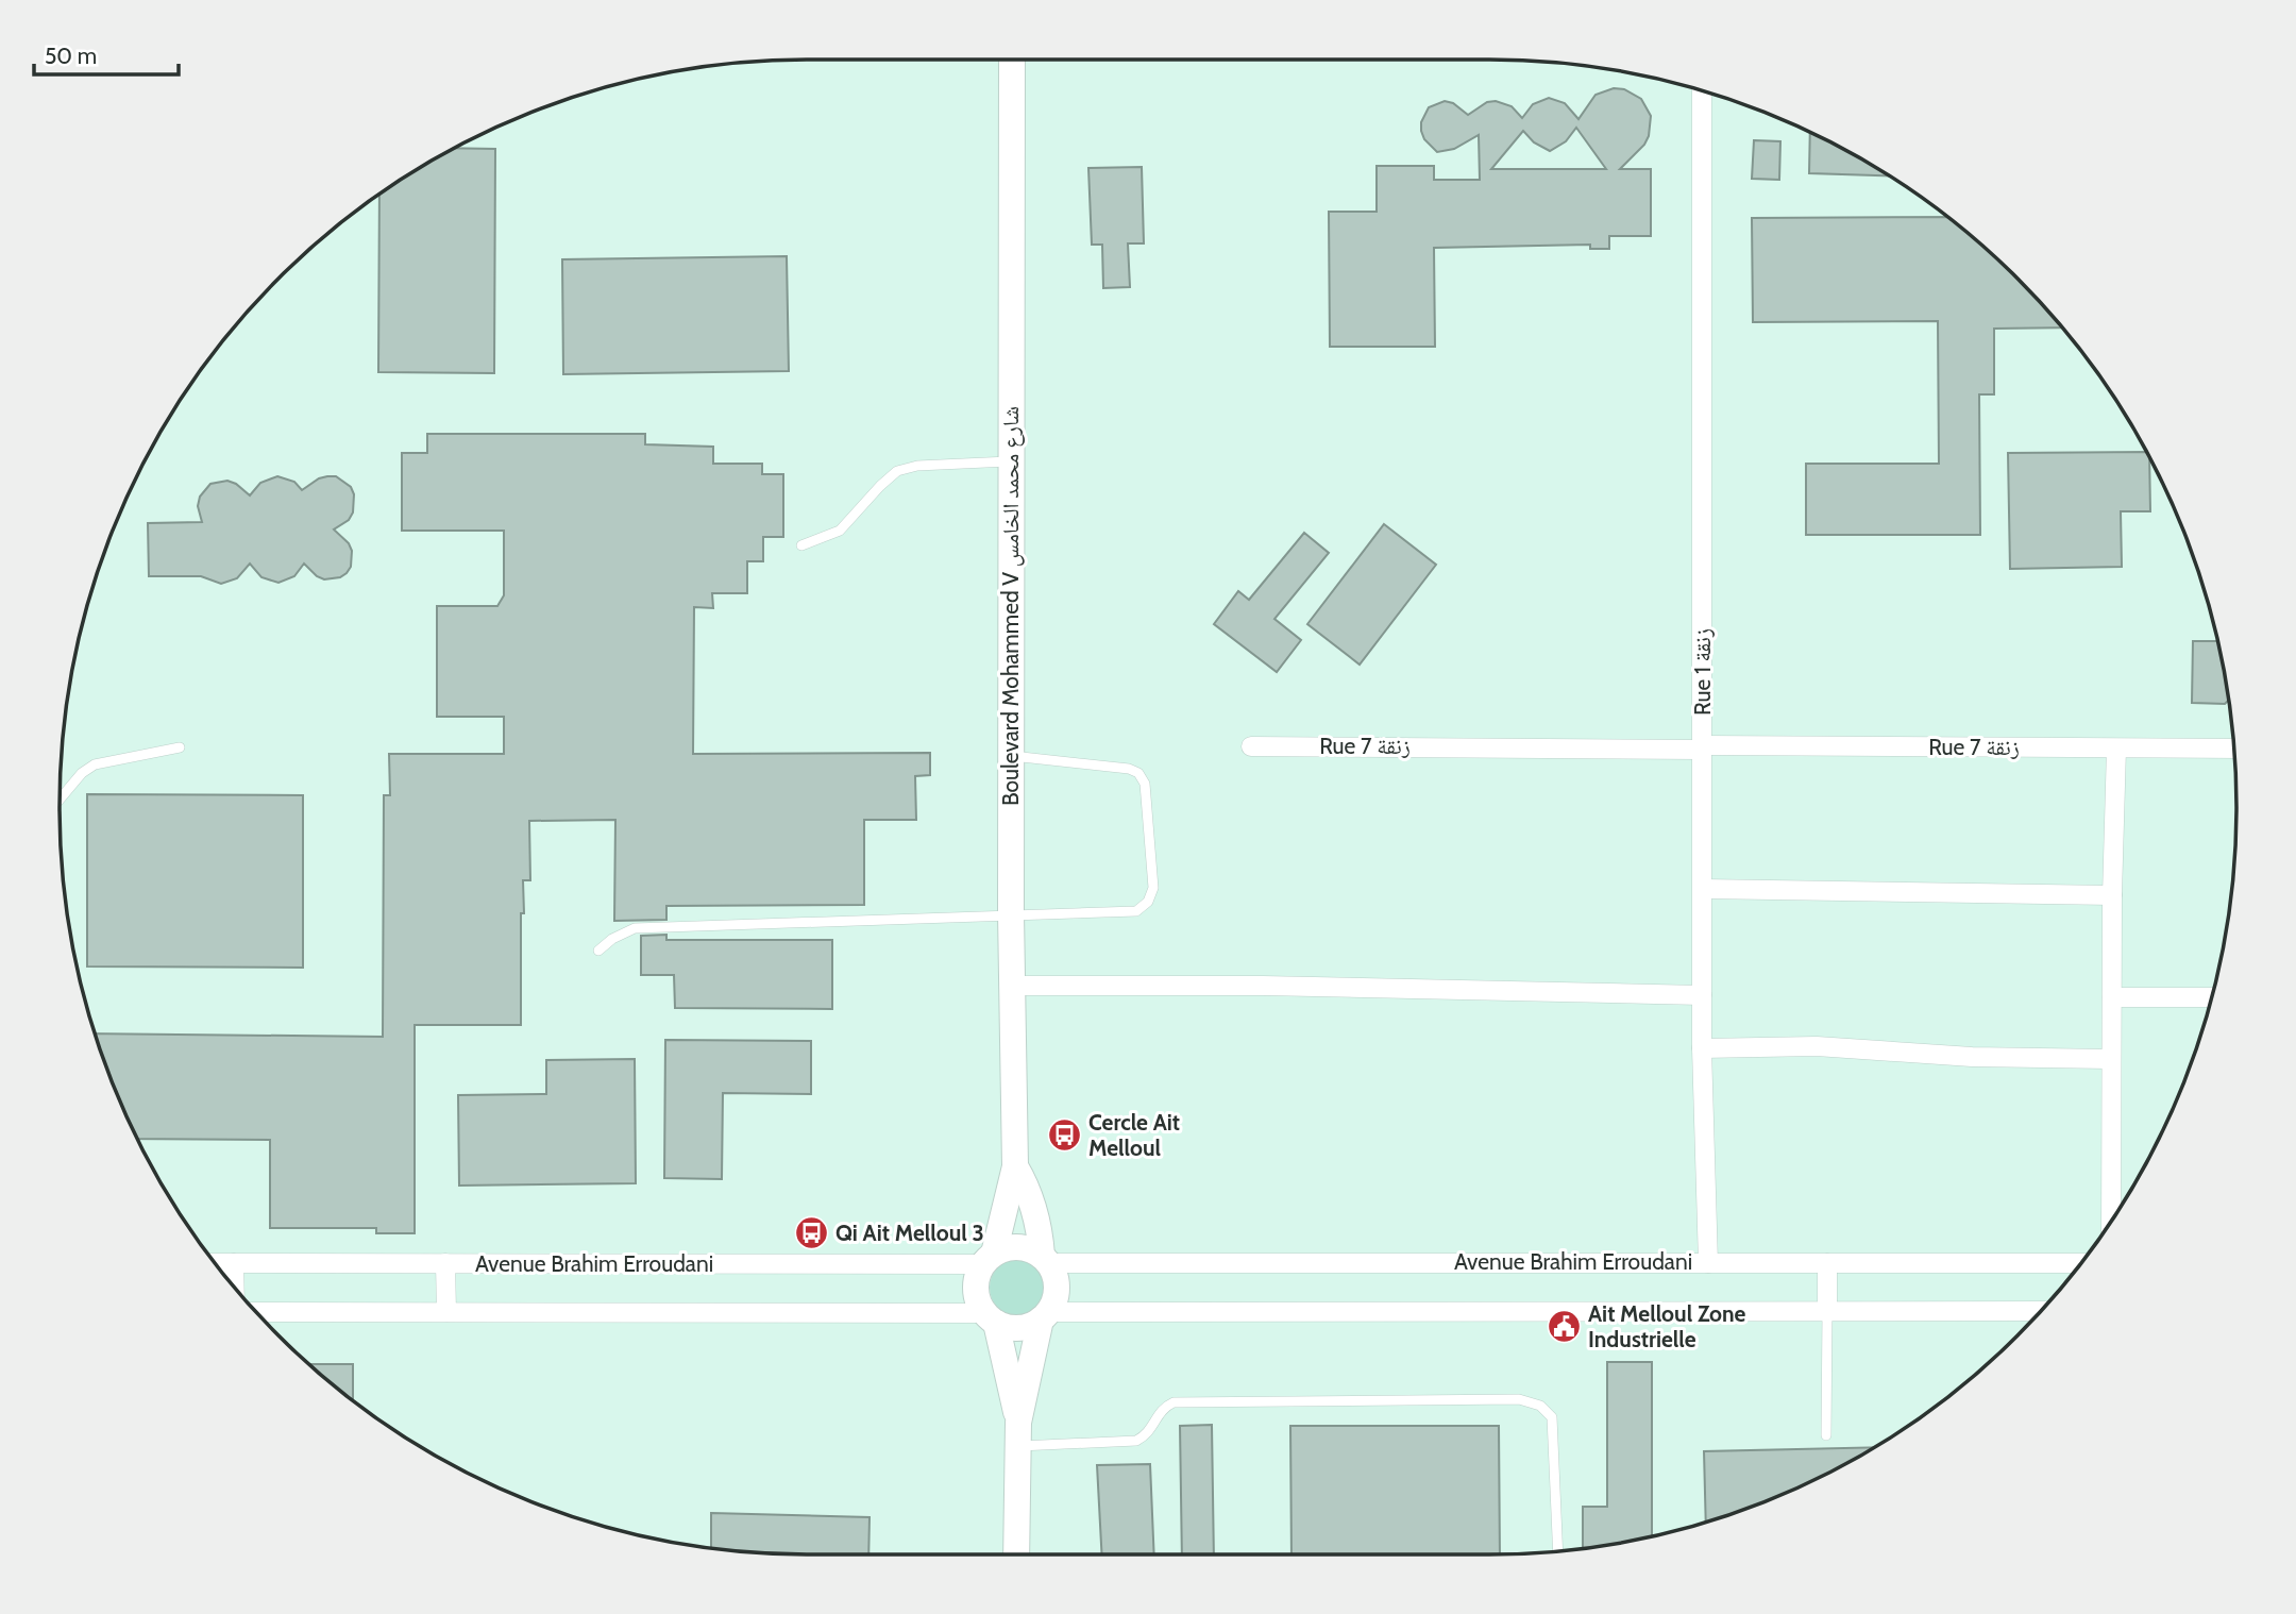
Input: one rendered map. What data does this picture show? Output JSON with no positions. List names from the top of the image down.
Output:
{
  "streets": {
    "main road": ["Boulevard Mohammed V شارع محمد الخامس"],
    "street": ["Rue 1 زنقة", "Rue 7 زنقة", "Avenue Brahim Erroudani"]
  },
  "crossings": [
    ["Boulevard Mohammed V شارع محمد الخامس", "Avenue Brahim Erroudani"],
    ["Rue 1 زنقة", "Rue 7 زنقة"],
    ["Rue 1 زنقة", "Avenue Brahim Erroudani"]
  ],
  "places": {
    "bus stop": ["Cercle Ait Melloul", "Qi Ait Melloul 3"],
    "public building": ["Ait Melloul Zone Industrielle"]
  },
  "scale_bar": "50 m"
}
